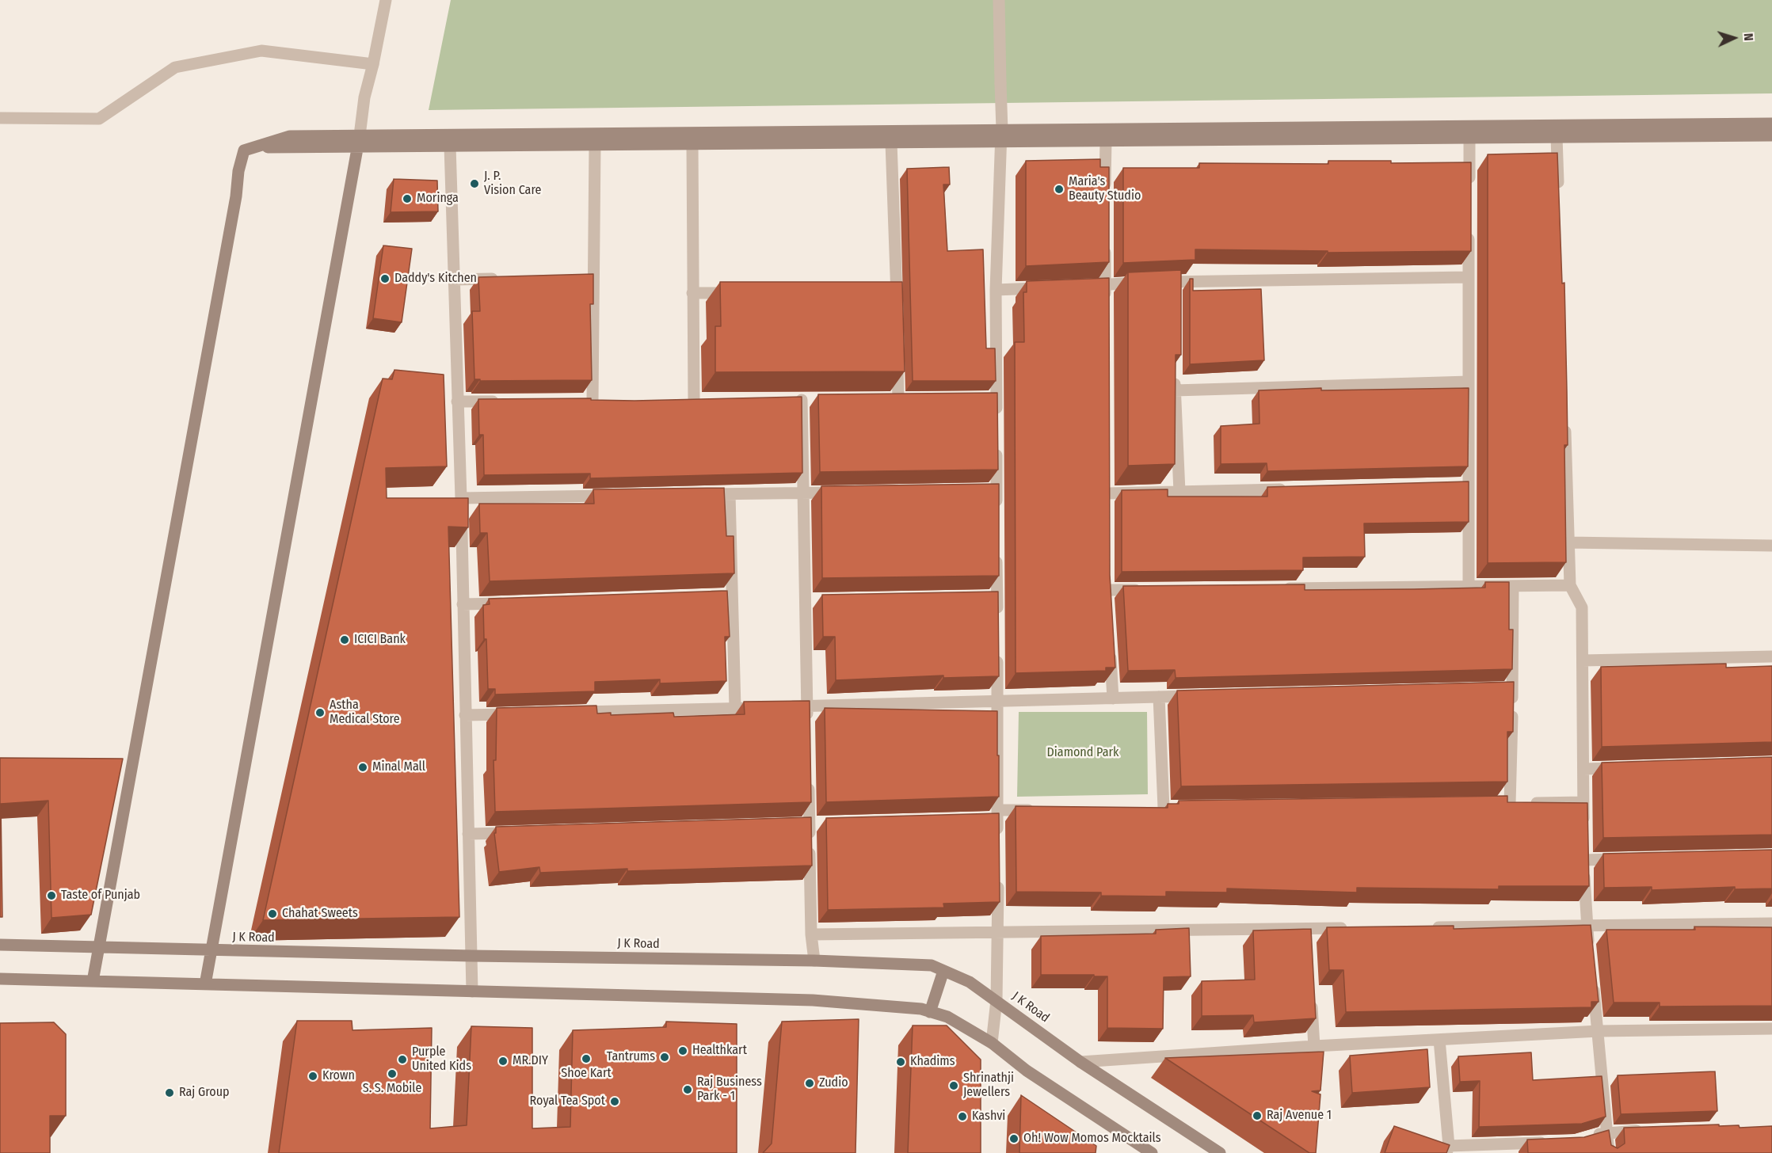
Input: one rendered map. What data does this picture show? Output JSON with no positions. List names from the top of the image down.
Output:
{
  "streets": {
    "street": ["J K Road"]
  },
  "parks": ["Diamond Park"],
  "places": [
    "J. P. Vision Care",
    "Maria's Beauty Studio",
    "Moringa",
    "Daddy's Kitchen",
    "ICICI Bank",
    "Astha Medical Store",
    "Minal Mall",
    "Taste of Punjab",
    "Chahat Sweets",
    "Healthkart",
    "Tantrums",
    "Shoe Kart",
    "Purple United Kids",
    "MR.DIY",
    "Khadims",
    "S. S. Mobile",
    "Krown",
    "Zudio",
    "Shrinathji Jewellers",
    "Raj Business Park - 1",
    "Raj Group",
    "Royal Tea Spot",
    "Raj Avenue 1",
    "Kashvi",
    "Oh! Wow Momos Mocktails"
  ],
  "north": "right"
}
